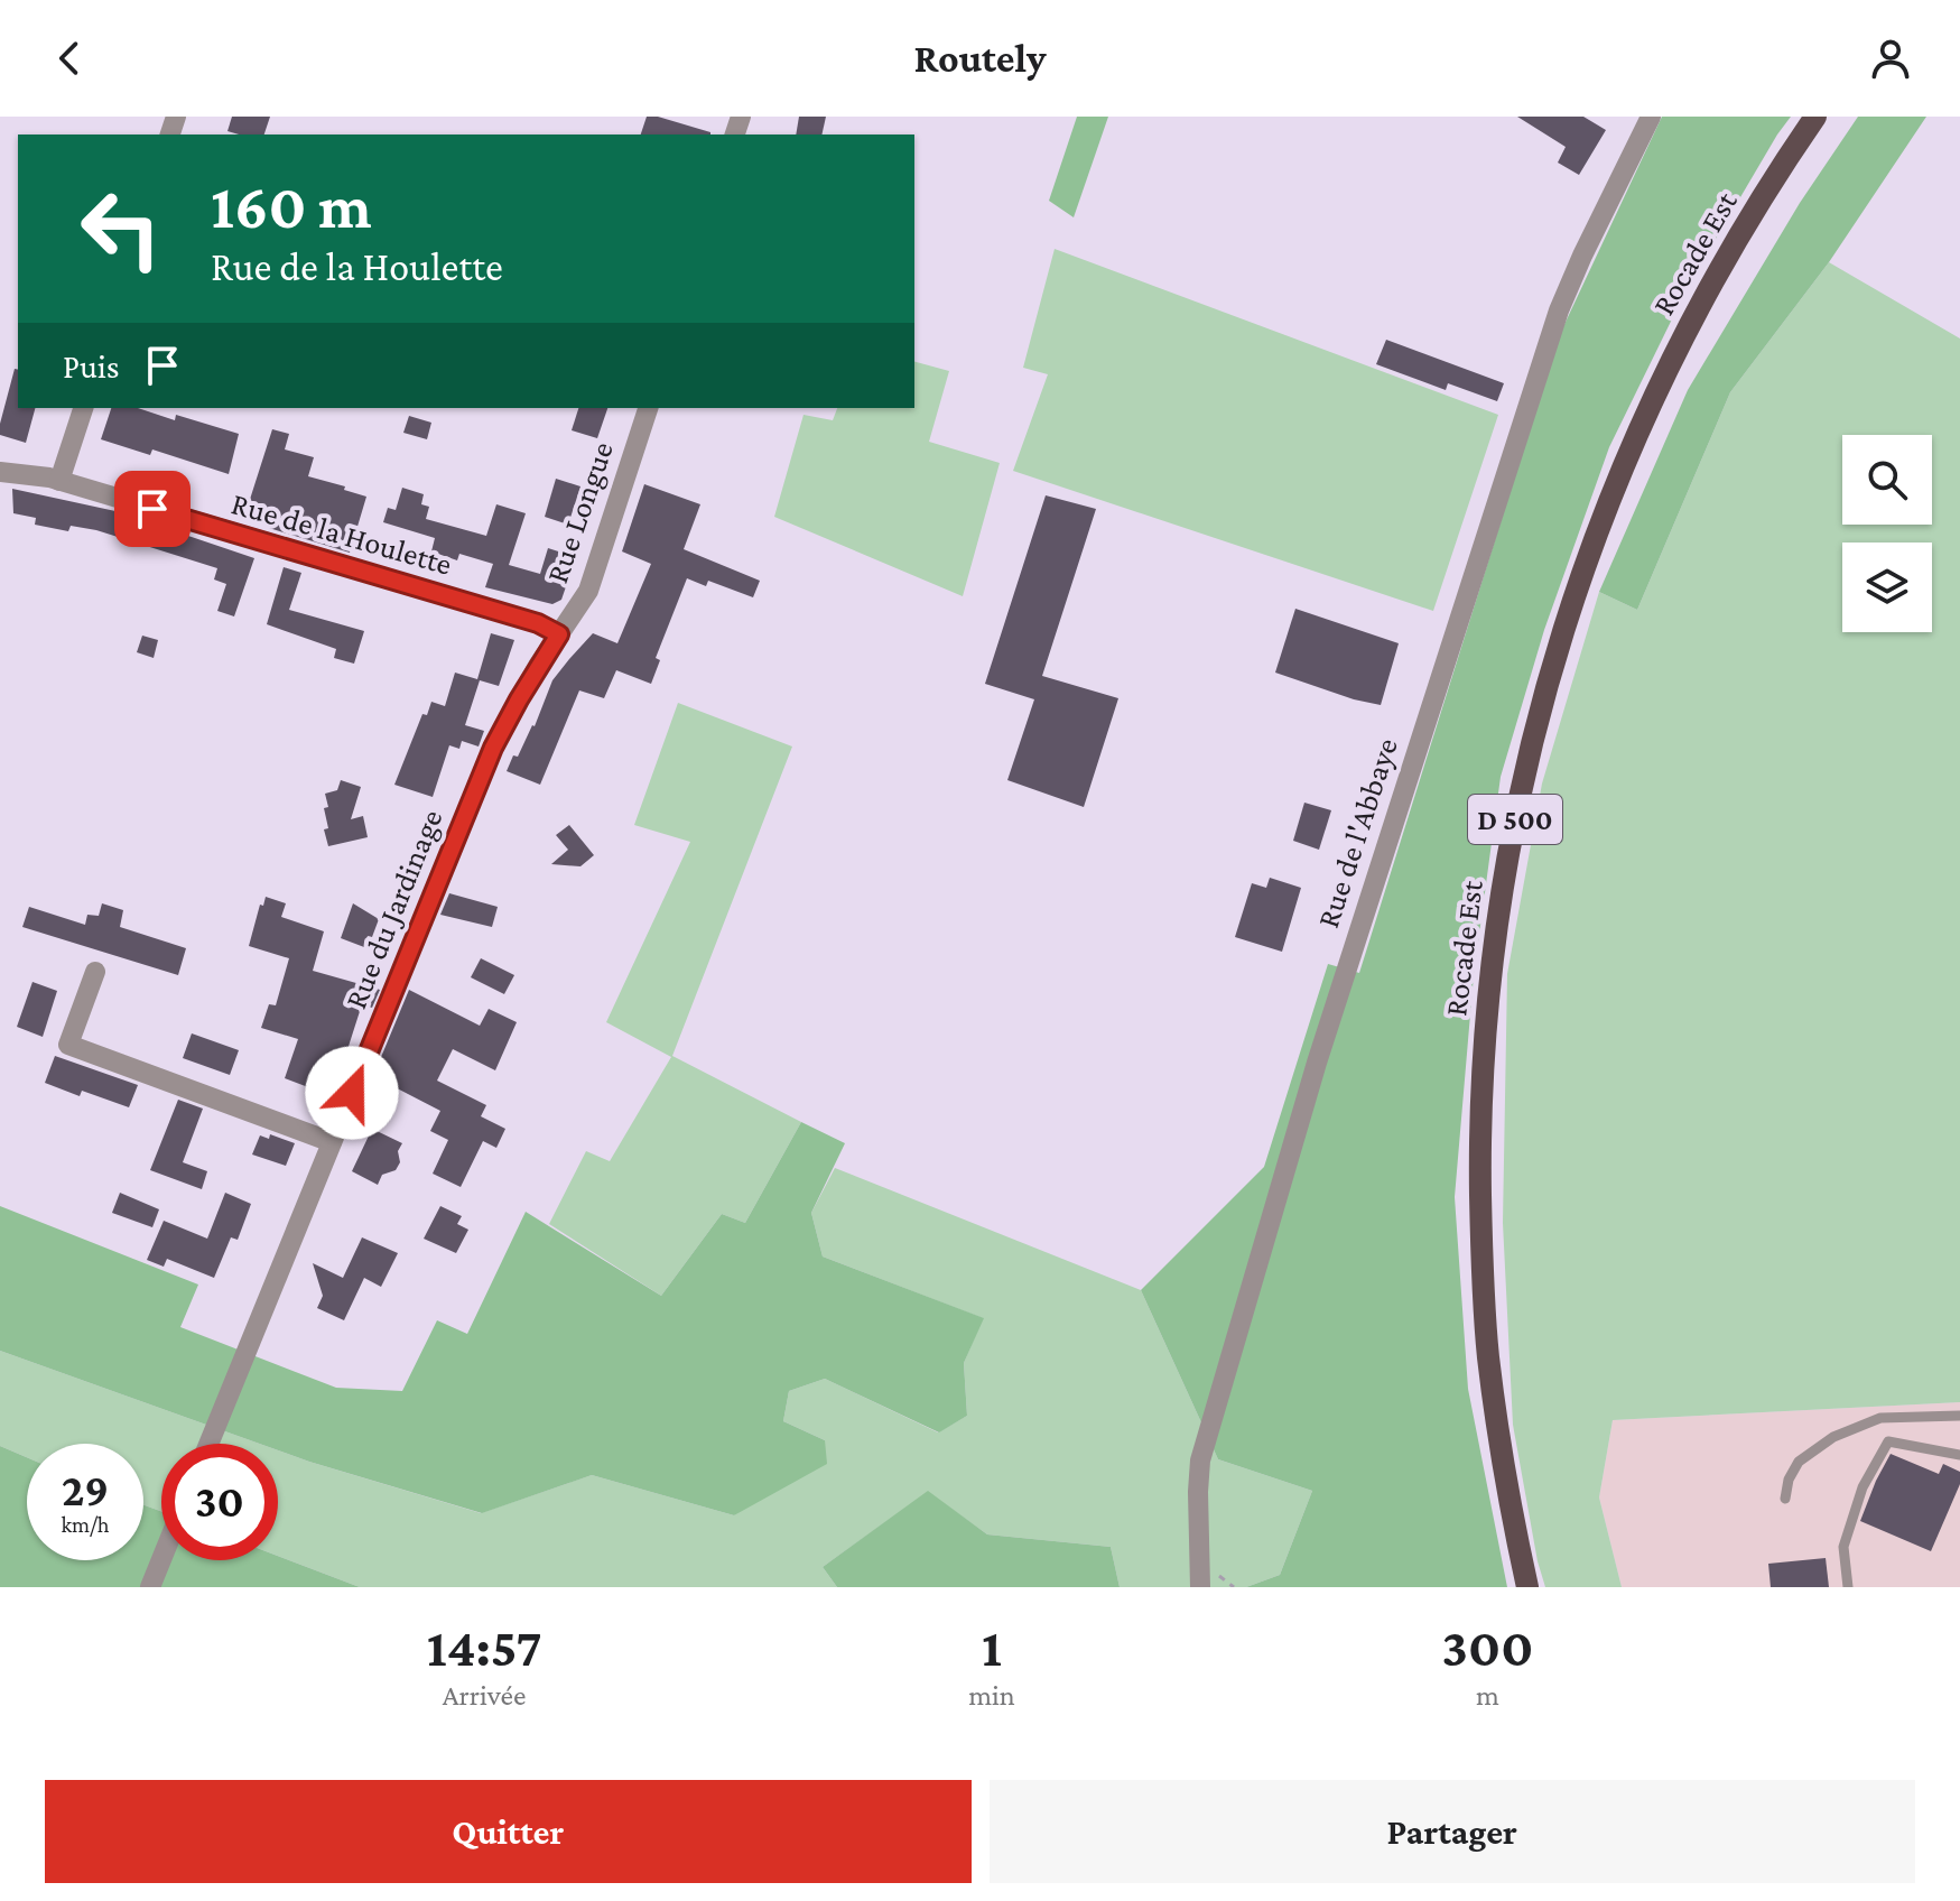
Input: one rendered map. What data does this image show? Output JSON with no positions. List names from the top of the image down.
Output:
{
  "streets": {
    "main road": ["Rocade Est", "D 500"],
    "street": [
      "Rue Longue",
      "Rue de la Houlette",
      "Rue de l'Abbaye",
      "Rue du Jardinage"
    ]
  },
  "crossings": [
    ["Rue Longue", "Rue de la Houlette"],
    ["Rue Longue", "Rue du Jardinage"],
    ["Rue de la Houlette", "Rue du Jardinage"]
  ],
  "page": {
    "header": "Routely",
    "turn": ["160 m", "Rue de la Houlette"],
    "then": "Puis",
    "speed": "29 km/h",
    "limit": "30",
    "eta": [
      "14:57",
      "Arrivée",
      "1",
      "min",
      "300",
      "m"
    ],
    "buttons": ["Quitter", "Partager"]
  }
}
